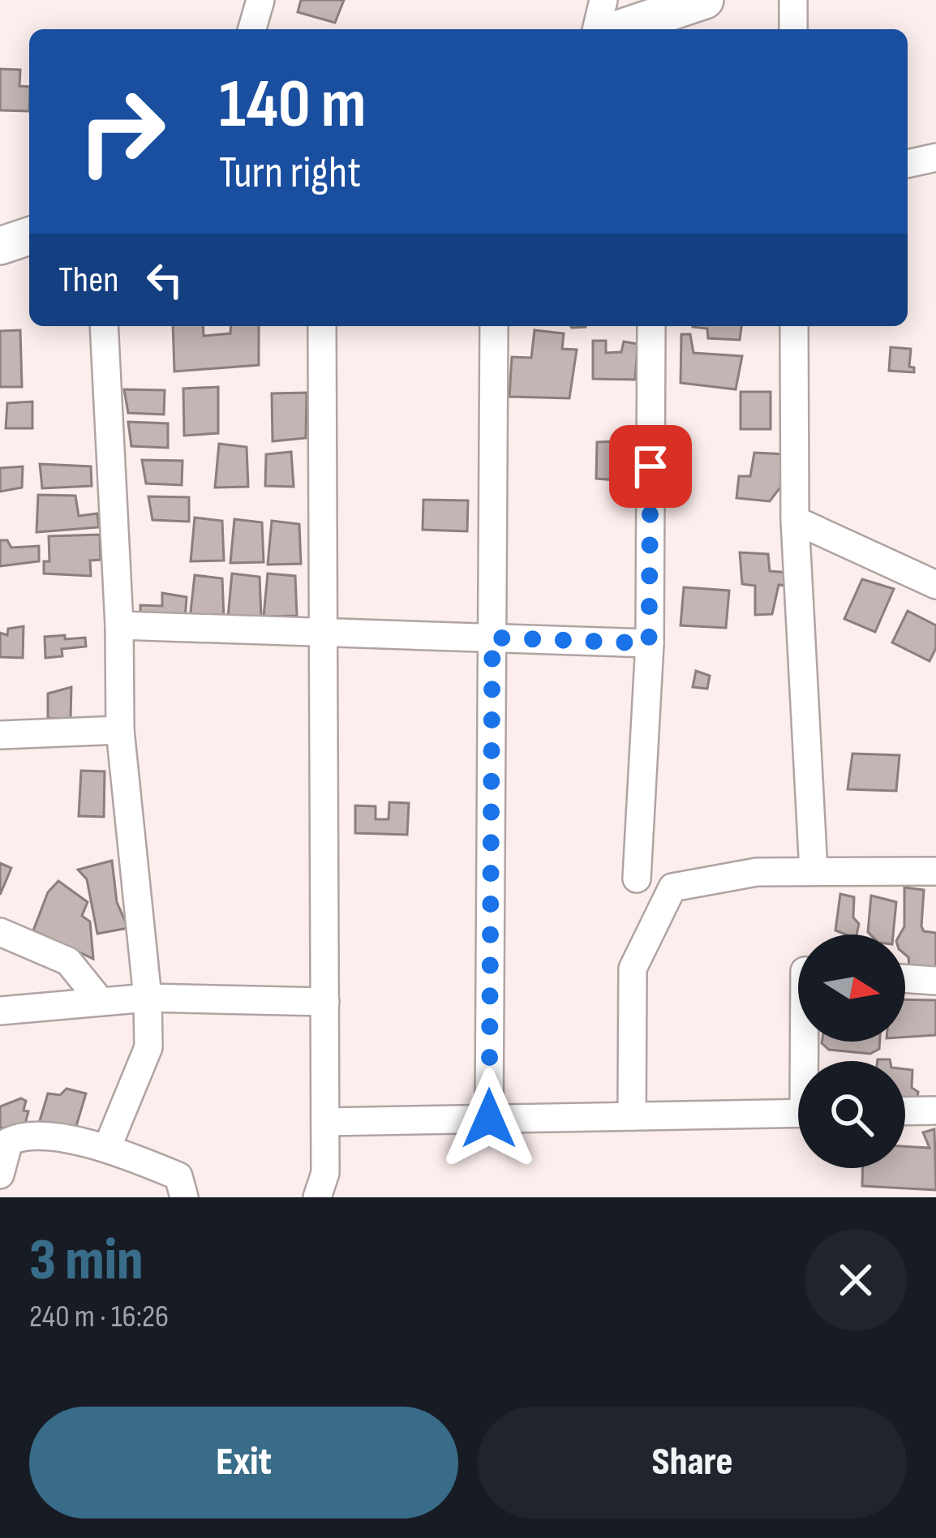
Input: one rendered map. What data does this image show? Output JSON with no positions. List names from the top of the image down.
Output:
{
  "north": "right",
  "page": {
    "turn": ["140 m", "Turn right"],
    "then": "Then",
    "heading": ["3 min", "240 m · 16:26"],
    "buttons": ["Exit", "Share"]
  }
}
